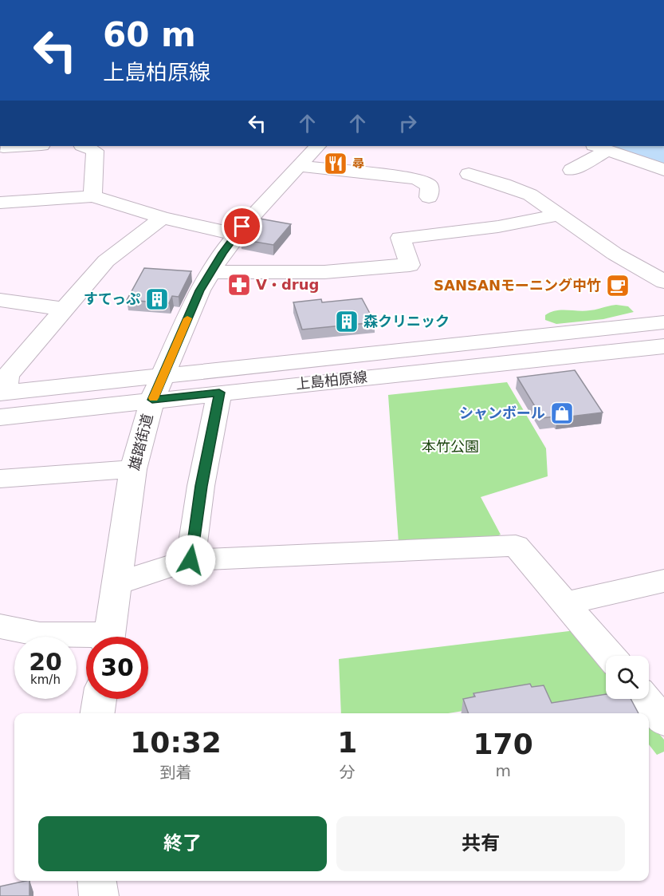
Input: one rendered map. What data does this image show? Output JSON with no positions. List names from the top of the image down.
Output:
{
  "streets": {
    "street": ["上島柏原線", "雄踏街道"]
  },
  "crossings": [
    ["上島柏原線", "雄踏街道"]
  ],
  "parks": ["本竹公園"],
  "places": {
    "restaurant": ["尋"],
    "pharmacy": ["V・drug"],
    "cafe": ["SANSANモーニング中竹"],
    "building": ["すてっぷ", "森クリニック"],
    "shop": ["シャンボール"]
  },
  "page": {
    "turn": ["60 m", "上島柏原線"],
    "speed": "20 km/h",
    "limit": "30",
    "eta": [
      "10:32",
      "到着",
      "1",
      "分",
      "170",
      "m"
    ],
    "buttons": ["終了", "共有"]
  }
}
